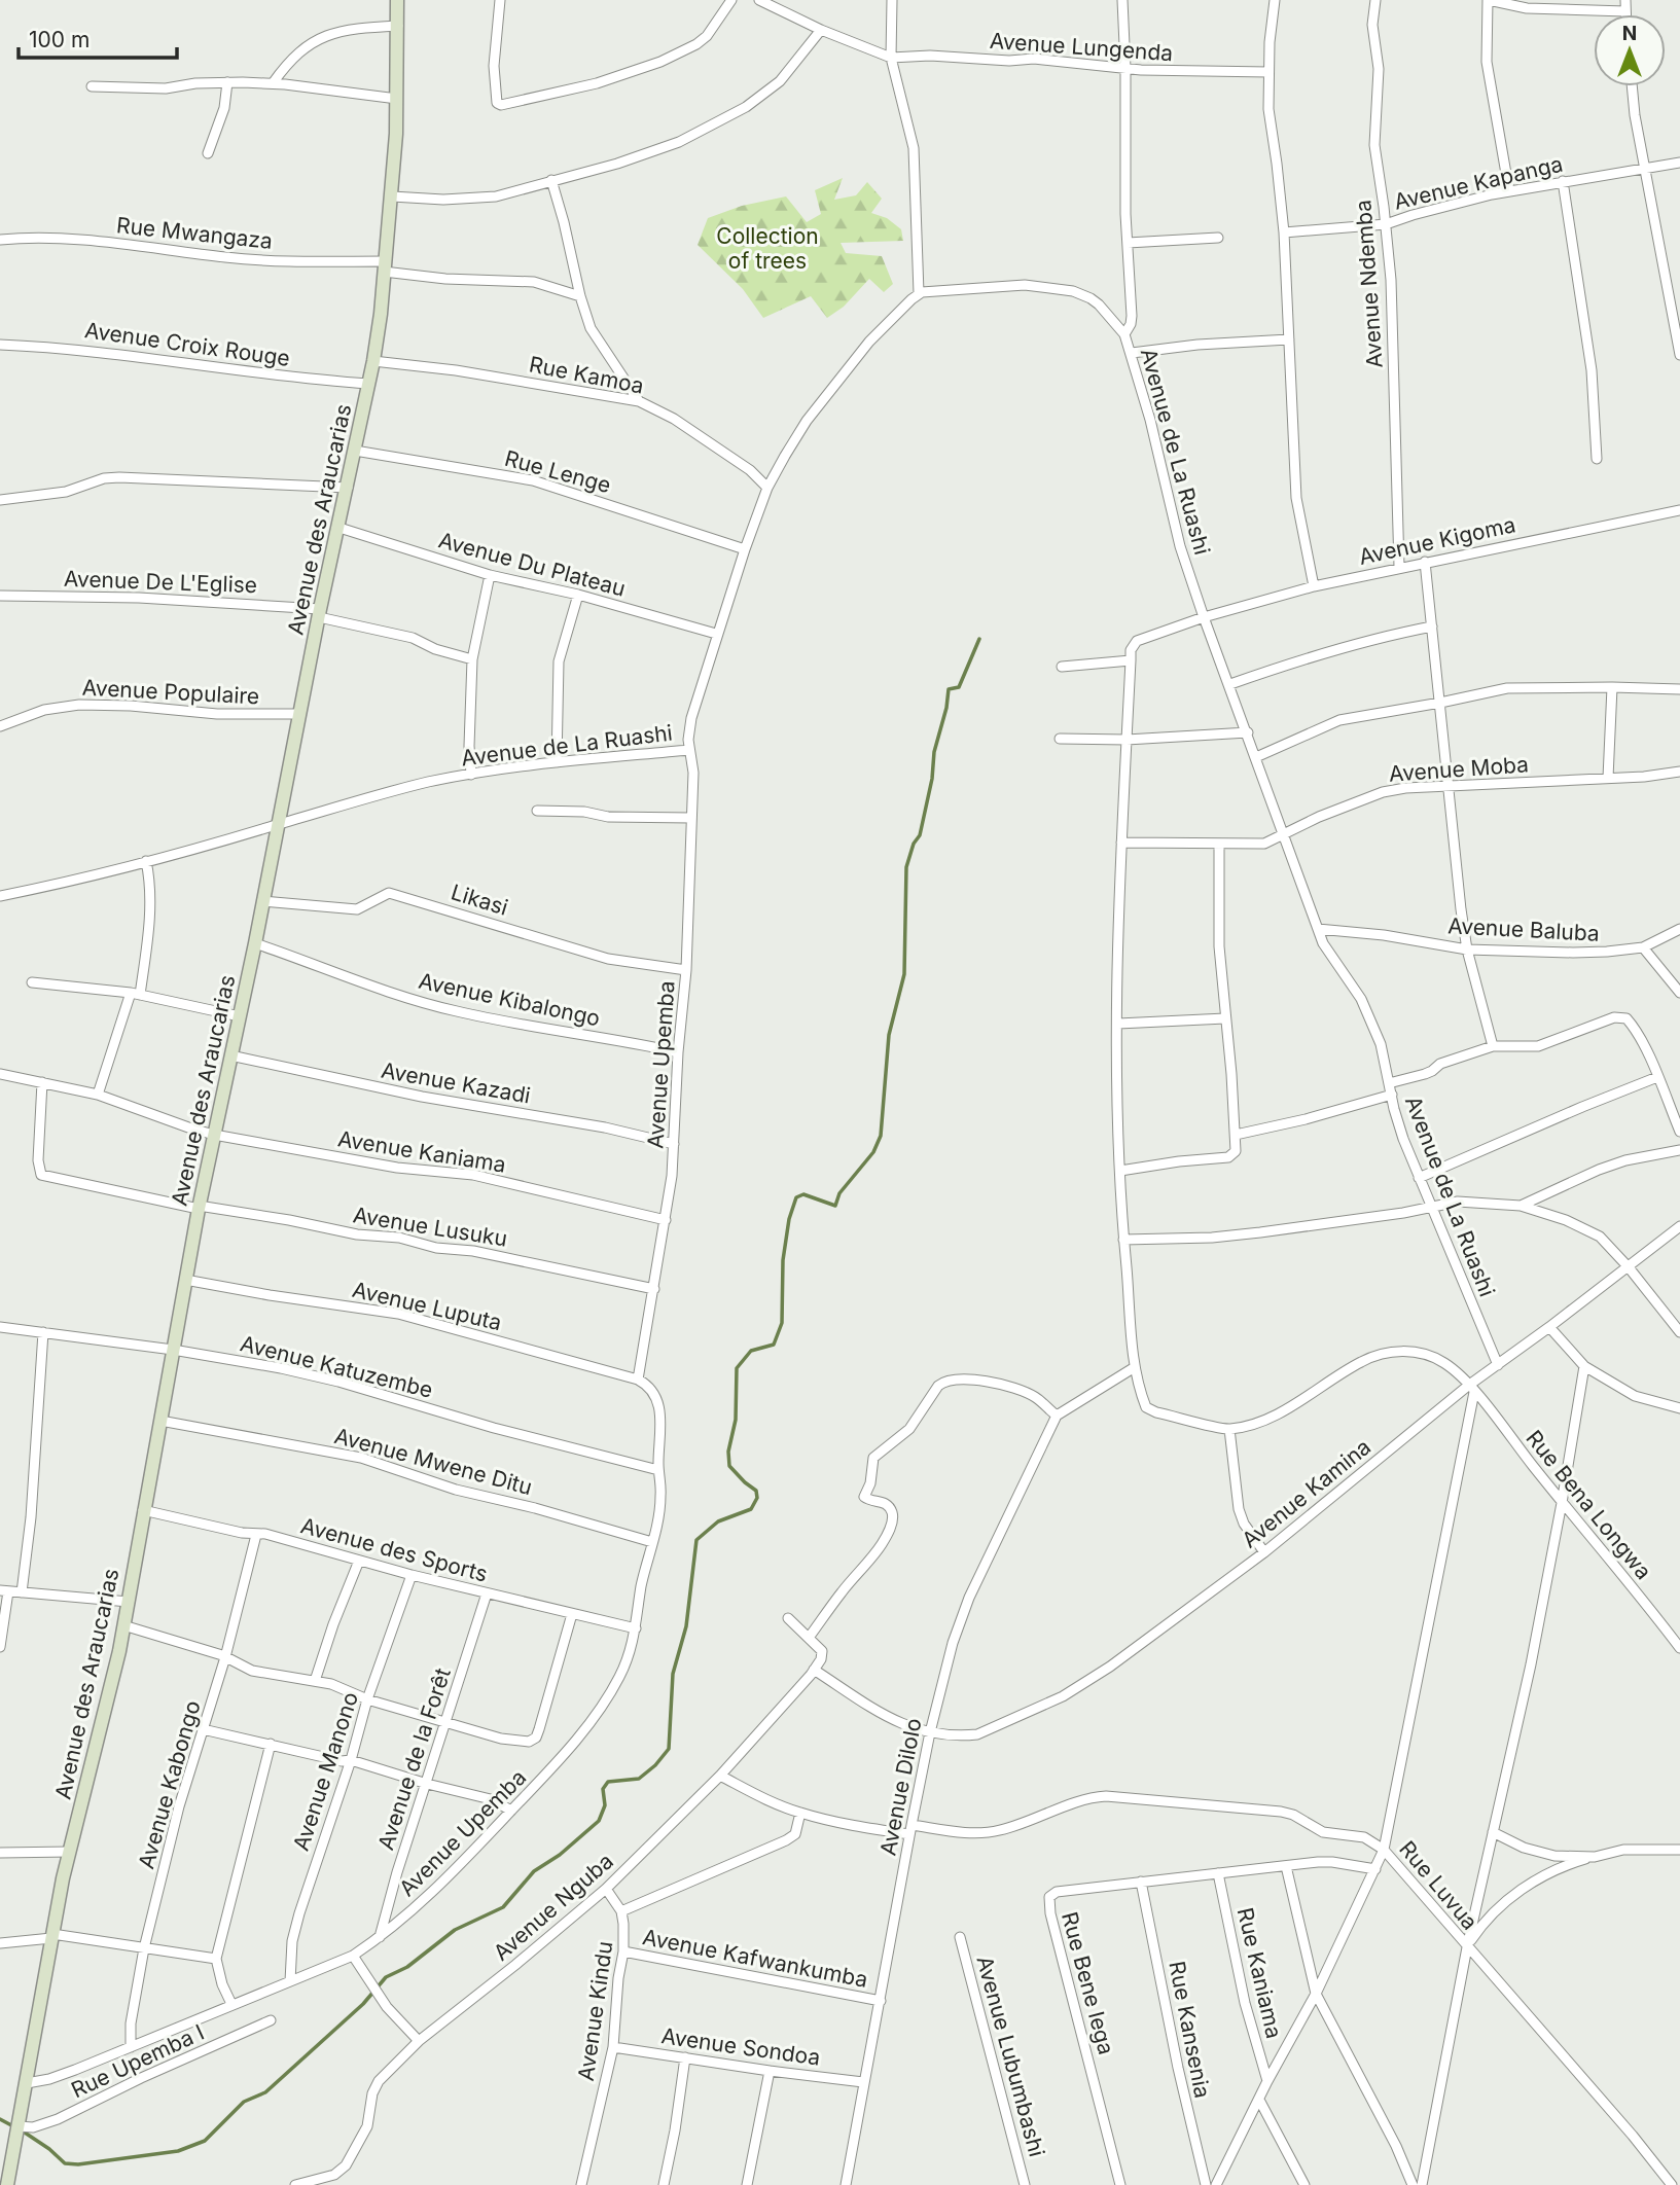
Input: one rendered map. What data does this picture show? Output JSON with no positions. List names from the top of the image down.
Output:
{
  "streets": {
    "street": [
      "Avenue Lungenda",
      "Avenue Kapanga",
      "Rue Mwangaza",
      "Avenue Ndemba",
      "Avenue Croix Rouge",
      "Rue Kamoa",
      "Avenue de La Ruashi",
      "Rue Lenge",
      "Avenue des Araucarias",
      "Avenue Kigoma",
      "Avenue Du Plateau",
      "Avenue De L'Eglise",
      "Avenue Populaire",
      "Avenue Moba",
      "Likasi",
      "Avenue Baluba",
      "Avenue Kibalongo",
      "Avenue Upemba",
      "Avenue Kazadi",
      "Avenue Kaniama",
      "Avenue Lusuku",
      "Avenue Luputa",
      "Avenue Katuzembe",
      "Avenue Mwene Ditu",
      "Avenue Kamina",
      "Rue Bena Longwa",
      "Avenue des Sports",
      "Avenue de la Forêt",
      "Avenue Manono",
      "Avenue Kabongo",
      "Avenue Dilolo",
      "Rue Luvua",
      "Avenue Nguba",
      "Avenue Kafwankumba",
      "Rue Kaniama",
      "Rue Bene lega",
      "Avenue Kindu",
      "Rue Kansenia",
      "Avenue Sondoa",
      "Avenue Lubumbashi",
      "Rue Upemba I"
    ]
  },
  "crossings": [
    ["Avenue Kapanga", "Avenue Ndemba"],
    ["Rue Mwangaza", "Avenue des Araucarias"],
    ["Avenue Ndemba", "Avenue Kigoma"],
    ["Avenue Croix Rouge", "Avenue des Araucarias"],
    ["Rue Kamoa", "Avenue de La Ruashi"],
    ["Rue Kamoa", "Avenue des Araucarias"],
    ["Avenue de La Ruashi", "Rue Lenge"],
    ["Avenue de La Ruashi", "Avenue des Araucarias"],
    ["Avenue de La Ruashi", "Avenue Kigoma"],
    ["Avenue de La Ruashi", "Avenue Du Plateau"],
    ["Avenue de La Ruashi", "Avenue Moba"],
    ["Avenue de La Ruashi", "Avenue Baluba"],
    ["Avenue de La Ruashi", "Avenue Upemba"],
    ["Avenue de La Ruashi", "Avenue Kamina"],
    ["Rue Lenge", "Avenue des Araucarias"],
    ["Avenue des Araucarias", "Avenue Du Plateau"],
    ["Avenue des Araucarias", "Avenue De L'Eglise"],
    ["Avenue des Araucarias", "Avenue Populaire"],
    ["Avenue des Araucarias", "Likasi"],
    ["Avenue des Araucarias", "Avenue Kibalongo"],
    ["Avenue des Araucarias", "Avenue Upemba"],
    ["Avenue des Araucarias", "Avenue Kazadi"],
    ["Avenue des Araucarias", "Avenue Kaniama"],
    ["Avenue des Araucarias", "Avenue Lusuku"],
    ["Avenue des Araucarias", "Avenue Luputa"],
    ["Avenue des Araucarias", "Avenue Katuzembe"],
    ["Avenue des Araucarias", "Avenue Mwene Ditu"],
    ["Avenue des Araucarias", "Avenue des Sports"],
    ["Avenue des Araucarias", "Rue Upemba I"],
    ["Likasi", "Avenue Upemba"],
    ["Avenue Kibalongo", "Avenue Upemba"],
    ["Avenue Upemba", "Avenue Kazadi"],
    ["Avenue Upemba", "Avenue Kaniama"],
    ["Avenue Upemba", "Avenue Lusuku"],
    ["Avenue Upemba", "Avenue Luputa"],
    ["Avenue Upemba", "Avenue Katuzembe"],
    ["Avenue Upemba", "Avenue Mwene Ditu"],
    ["Avenue Upemba", "Avenue des Sports"],
    ["Avenue Upemba", "Avenue de la Forêt"],
    ["Avenue Upemba", "Avenue Manono"],
    ["Avenue Upemba", "Avenue Kabongo"],
    ["Avenue Kaniama", "Avenue Lusuku"],
    ["Avenue Kamina", "Rue Bena Longwa"],
    ["Avenue Kamina", "Avenue Dilolo"],
    ["Avenue Kamina", "Avenue Nguba"],
    ["Avenue des Sports", "Avenue de la Forêt"],
    ["Avenue des Sports", "Avenue Manono"],
    ["Avenue des Sports", "Avenue Kabongo"],
    ["Avenue Dilolo", "Rue Luvua"],
    ["Avenue Dilolo", "Avenue Kafwankumba"],
    ["Avenue Dilolo", "Avenue Sondoa"],
    ["Rue Luvua", "Avenue Nguba"],
    ["Avenue Nguba", "Avenue Kindu"],
    ["Avenue Kafwankumba", "Avenue Kindu"],
    ["Rue Kaniama", "Rue Bene lega"],
    ["Rue Bene lega", "Rue Kansenia"],
    ["Avenue Kindu", "Avenue Sondoa"]
  ],
  "parks": ["Collection of trees"],
  "scale_bar": "100 m",
  "north": "top"
}
